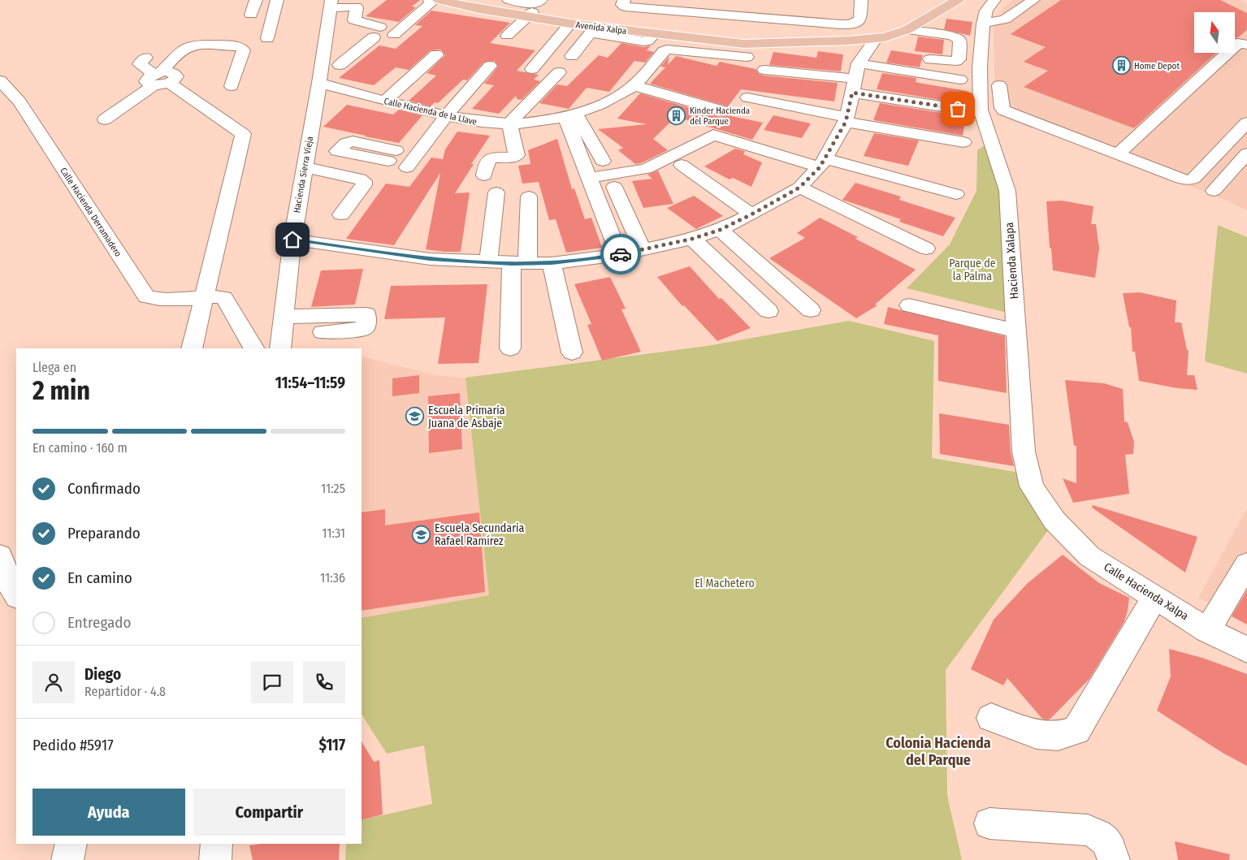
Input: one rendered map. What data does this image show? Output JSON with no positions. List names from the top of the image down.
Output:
{
  "streets": {
    "main road": ["Avenida Xalpa"],
    "street": [
      "Calle Hacienda de la Llave",
      "Hacienda Sierra Vieja",
      "Calle Hacienda Derramadero",
      "Hacienda Xalapa",
      "Calle Hacienda Xalpa"
    ]
  },
  "crossings": [
    ["Calle Hacienda de la Llave", "Hacienda Sierra Vieja"],
    ["Hacienda Xalapa", "Calle Hacienda Xalpa"]
  ],
  "districts": ["Colonia Hacienda del Parque"],
  "parks": ["Parque de la Palma", "El Machetero"],
  "places": {
    "building": ["Home Depot", "Kinder Hacienda del Parque"],
    "school or university": ["Escuela Primaria Juana de Asbaje", "Escuela Secundaria Rafael Ramírez"]
  },
  "north": "top",
  "page": {
    "heading": ["2 min", "Llega en", "11:54–11:59"],
    "panel": [
      "Diego",
      "Repartidor · 4.8",
      "Pedido #5917",
      "$117"
    ],
    "bar": "En camino · 160 m",
    "list": [
      ["Confirmado", "11:25"],
      ["Preparando", "11:31"],
      ["En camino", "11:36"],
      "Entregado"
    ],
    "buttons": ["Ayuda", "Compartir"]
  }
}
